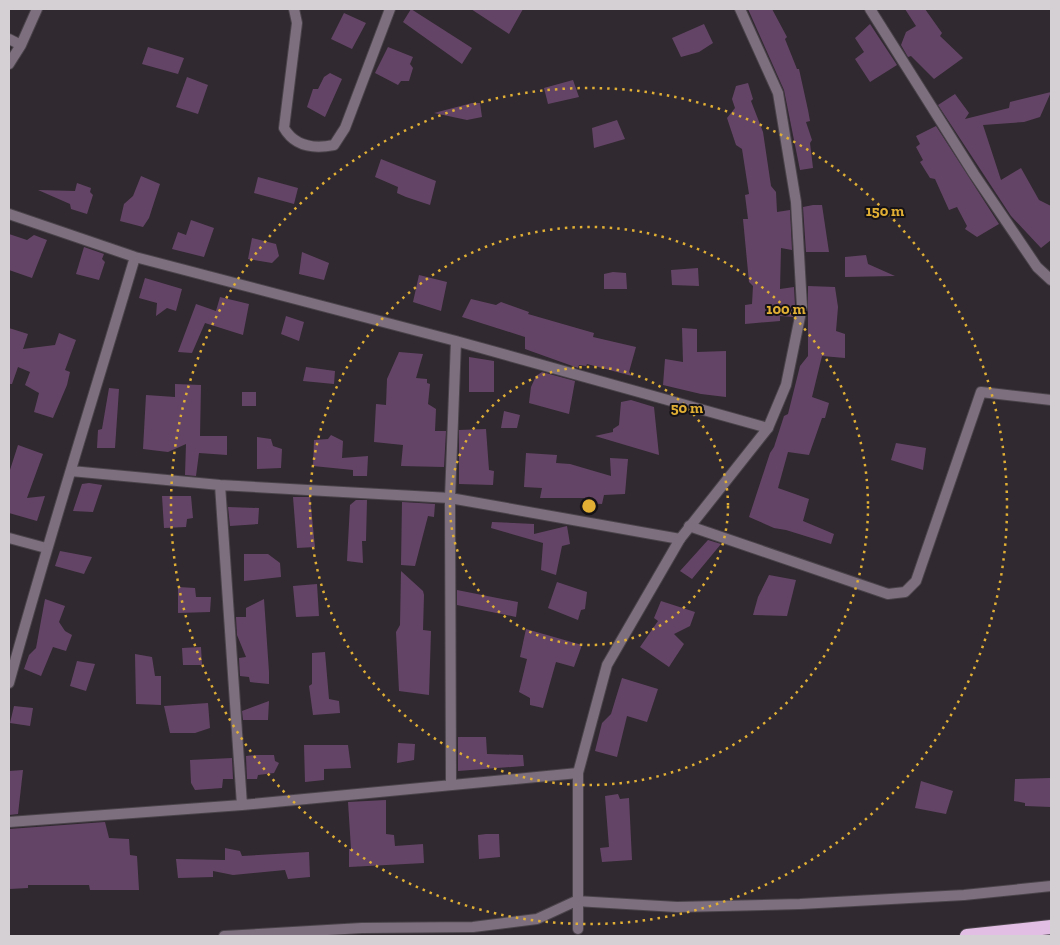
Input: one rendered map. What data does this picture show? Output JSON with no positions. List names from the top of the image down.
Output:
{
  "rings": ["150 m", "100 m", "50 m"]
}
